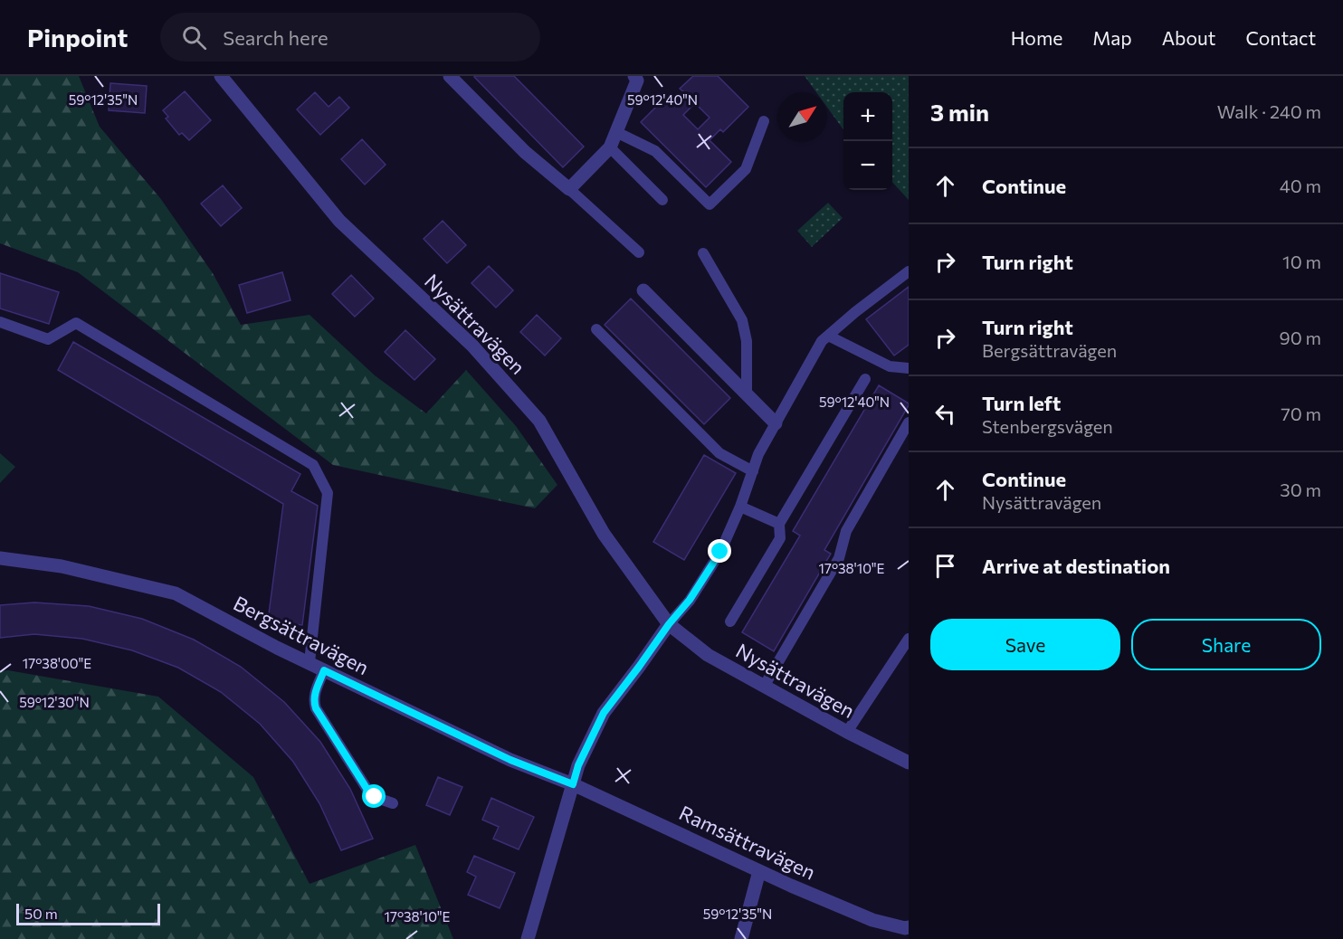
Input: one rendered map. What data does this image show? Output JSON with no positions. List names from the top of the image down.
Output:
{
  "streets": {
    "street": ["Nysättravägen", "Bergsättravägen", "Ramsättravägen"]
  },
  "crossings": [
    ["Bergsättravägen", "Ramsättravägen"]
  ],
  "scale_bar": "50 m",
  "north": "top right",
  "page": {
    "header": "Pinpoint",
    "search": "Search here",
    "nav": [
      "Home",
      "Map",
      "About",
      "Contact"
    ],
    "heading": ["3 min", "Walk · 240 m"],
    "map_buttons": ["+", "−"],
    "list": [
      ["Continue", "40 m"],
      ["Turn right", "10 m"],
      ["Turn right", "Bergsättravägen", "90 m"],
      ["Turn left", "Stenbergsvägen", "70 m"],
      ["Continue", "Nysättravägen", "30 m"],
      "Arrive at destination"
    ],
    "buttons": ["Save", "Share"],
    "scale": "50 m"
  },
  "coordinates": [
    "59°12'35\"N",
    "59°12'40\"N",
    "17°38'10\"E",
    "17°38'00\"E",
    "59°12'30\"N"
  ]
}
